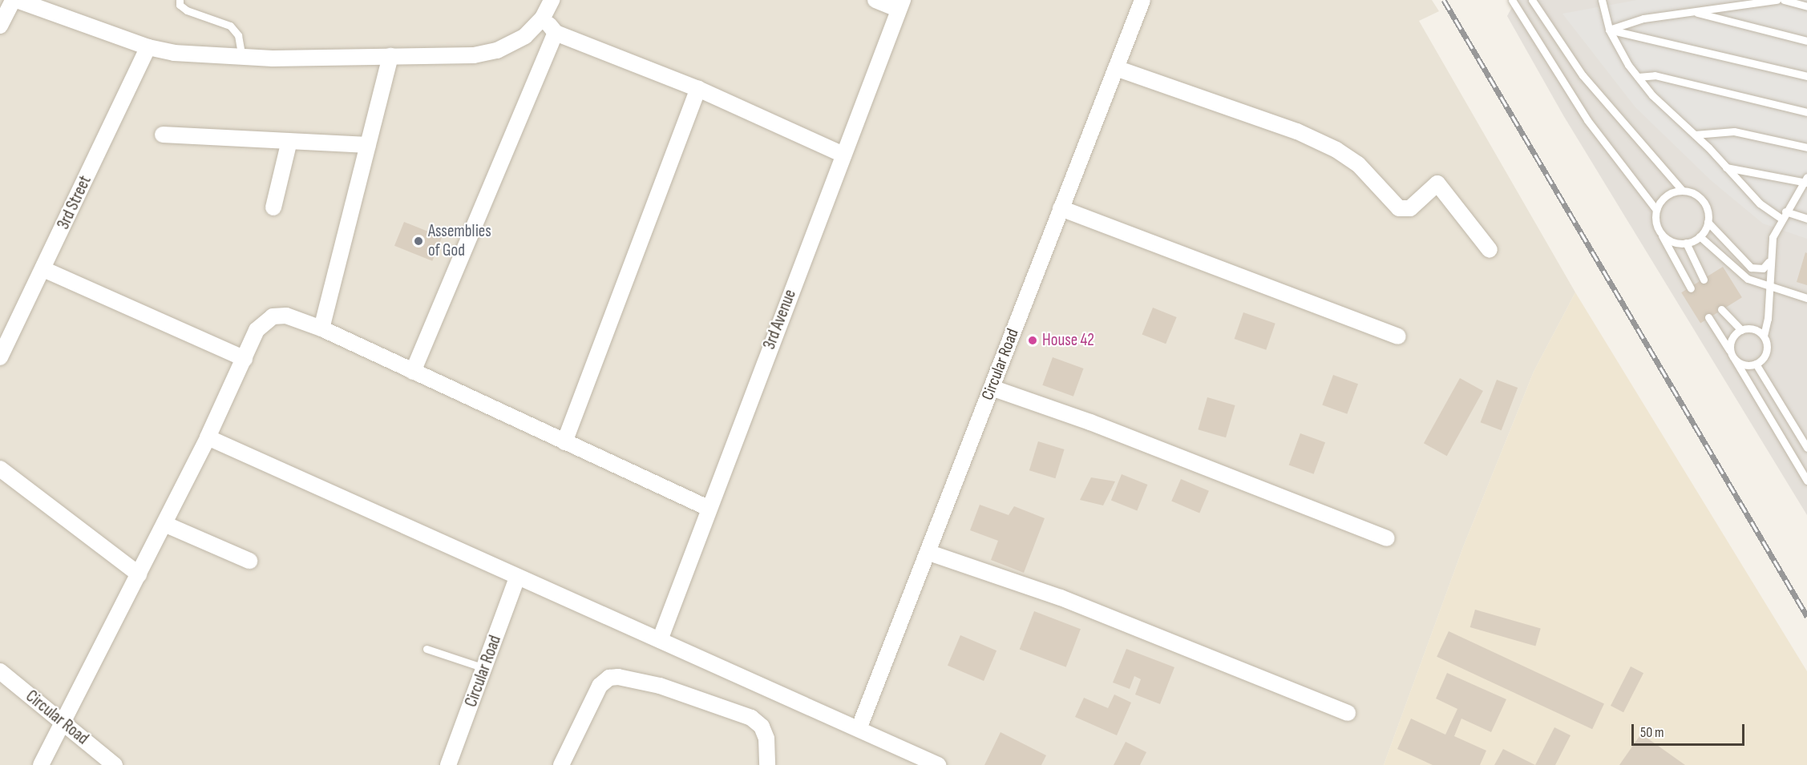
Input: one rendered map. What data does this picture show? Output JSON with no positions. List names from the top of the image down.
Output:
{
  "streets": {
    "street": ["3rd Street", "3rd Avenue", "Circular Road"]
  },
  "places": ["Assemblies of God", "House 42"],
  "scale_bar": "50 m"
}
